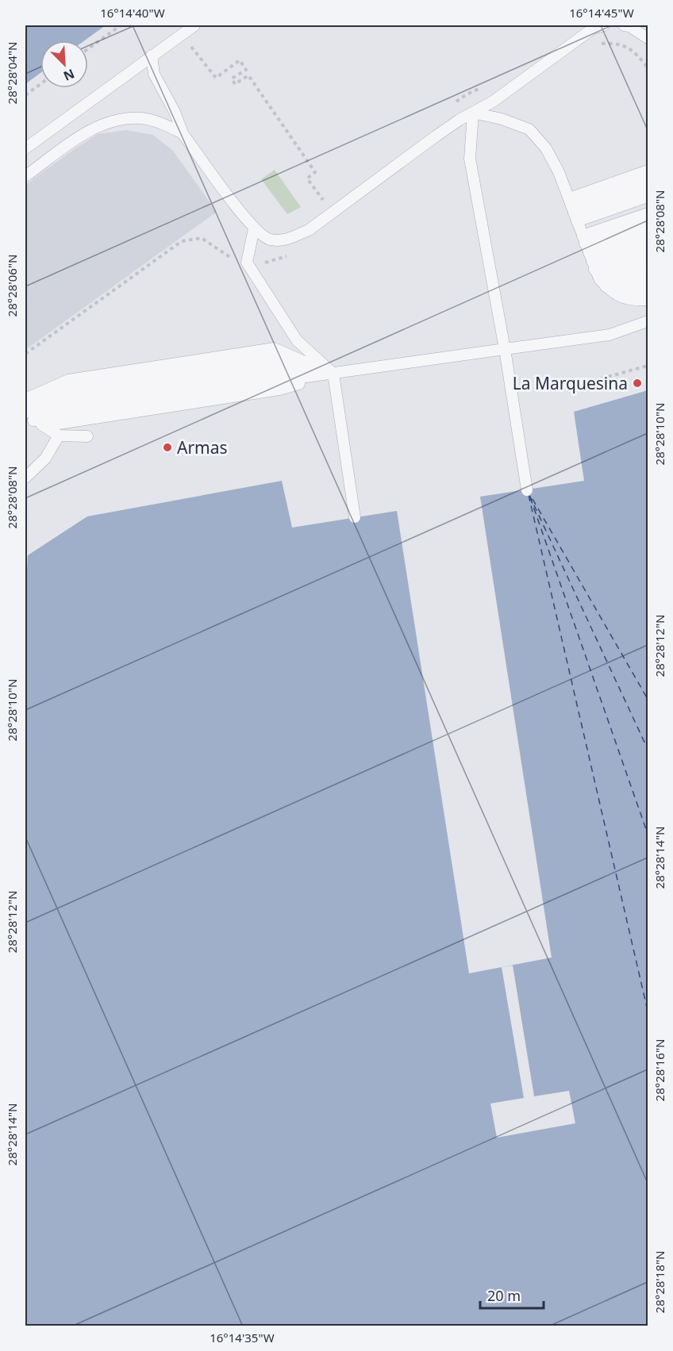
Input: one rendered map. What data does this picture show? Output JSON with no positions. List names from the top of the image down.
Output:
{
  "places": ["La Marquesina", "Armas"],
  "scale_bar": "20 m",
  "north": "bottom right",
  "coordinates": [
    "16°14'40\"W",
    "16°14'45\"W",
    "28°28'04\"N",
    "28°28'08\"N",
    "28°28'06\"N",
    "28°28'10\"N",
    "28°28'12\"N",
    "28°28'14\"N",
    "28°28'16\"N",
    "28°28'18\"N",
    "16°14'35\"W"
  ]
}
